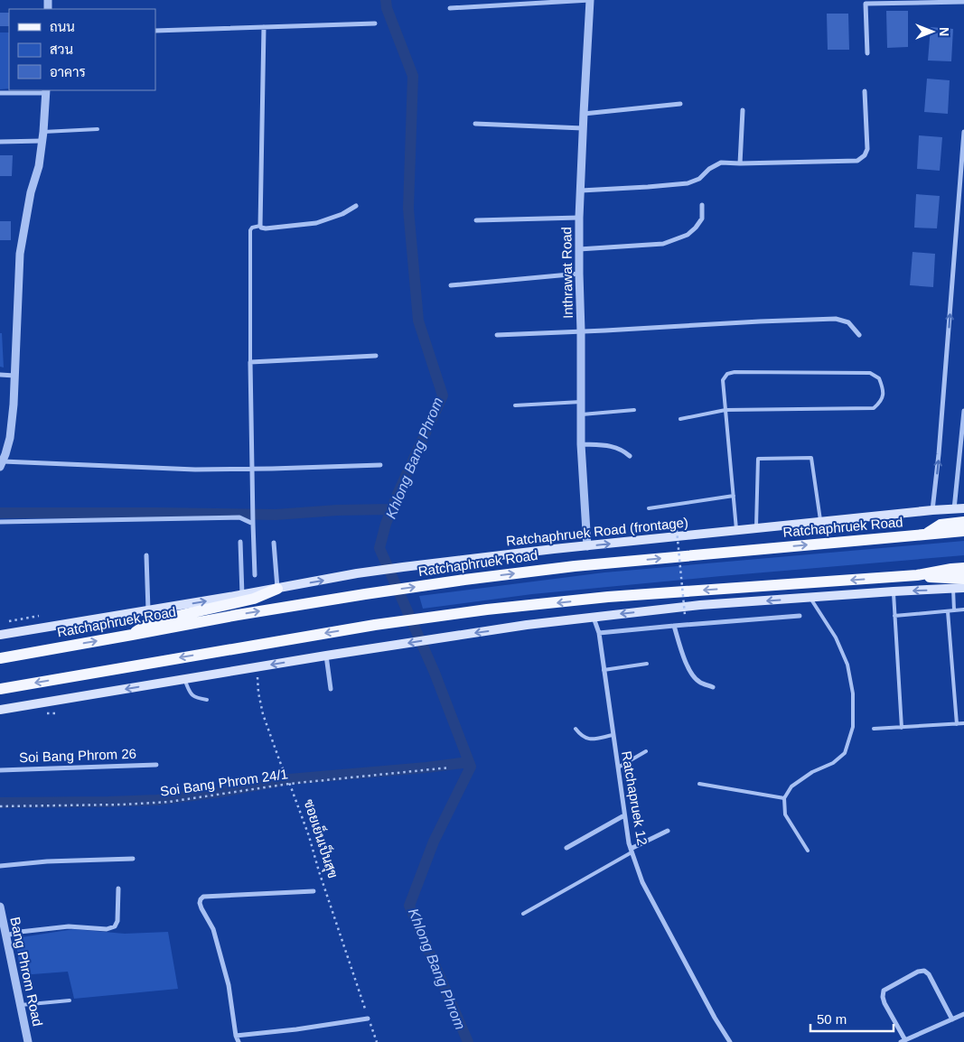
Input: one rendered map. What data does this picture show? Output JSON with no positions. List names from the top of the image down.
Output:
{
  "streets": {
    "main road": ["Ratchaphruek Road", "Ratchaphruek Road (frontage)"],
    "street": [
      "Inthrawat Road",
      "Soi Bang Phrom 26",
      "Ratchapruek 12",
      "Bang Phrom Road"
    ],
    "path": ["Soi Bang Phrom 24/1", "ซอยเย็นเป็นสุข"]
  },
  "crossings": [
    ["Inthrawat Road", "Ratchaphruek Road (frontage)"],
    ["Ratchaphruek Road", "Ratchaphruek Road (frontage)"],
    ["Soi Bang Phrom 24/1", "ซอยเย็นเป็นสุข"]
  ],
  "water": ["Khlong Bang Phrom"],
  "legend": ["ถนน", "สวน", "อาคาร"],
  "scale_bar": "50 m",
  "north": "right"
}
